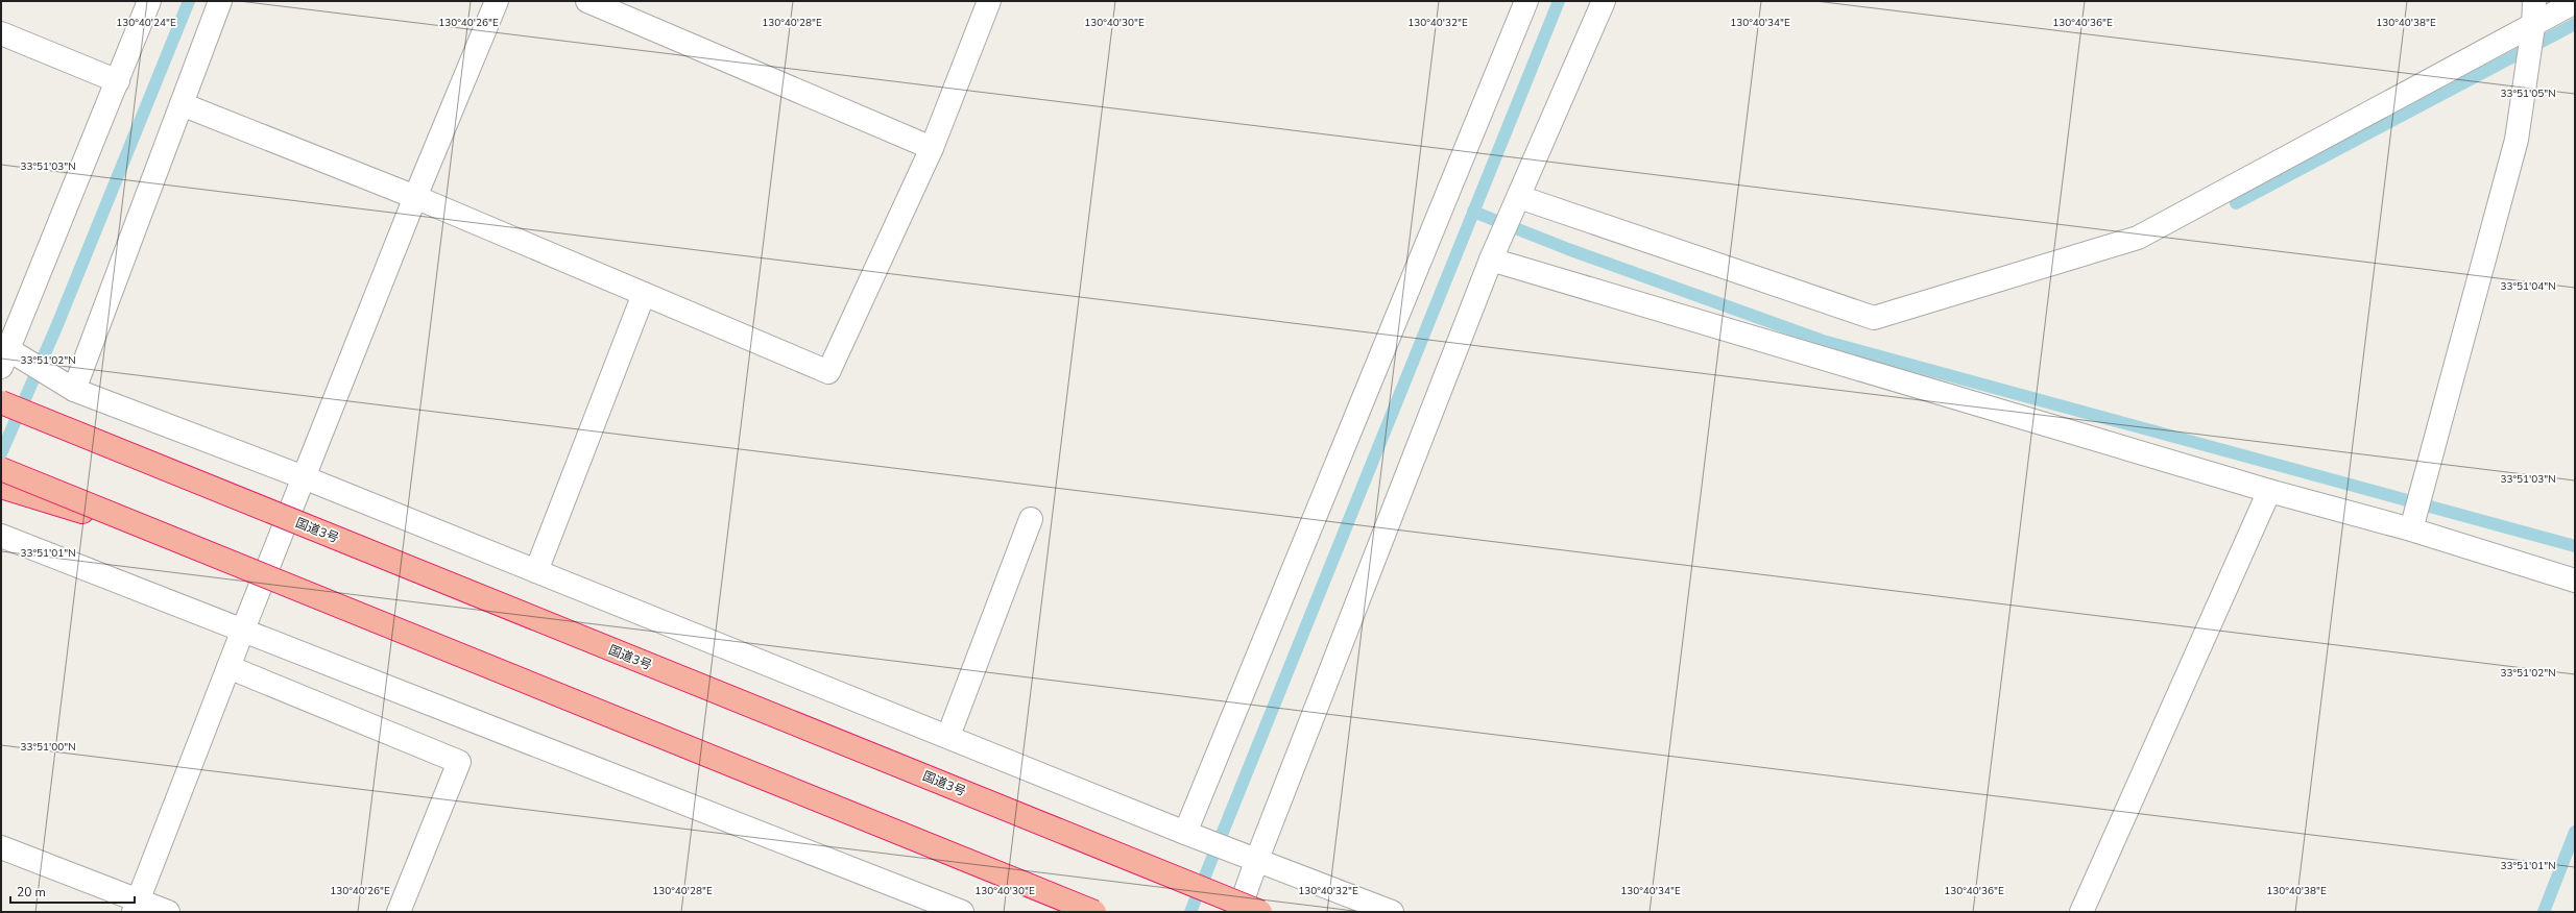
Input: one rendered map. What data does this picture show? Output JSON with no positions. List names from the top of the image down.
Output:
{
  "streets": {
    "highway": ["国道3号"]
  },
  "scale_bar": "20 m",
  "coordinates": [
    "130°40'24\"E",
    "130°40'26\"E",
    "130°40'28\"E",
    "130°40'30\"E",
    "130°40'32\"E",
    "130°40'34\"E",
    "130°40'36\"E",
    "130°40'38\"E",
    "33°51'05\"N",
    "33°51'03\"N",
    "33°51'04\"N",
    "33°51'02\"N",
    "33°51'01\"N",
    "33°51'00\"N"
  ]
}
